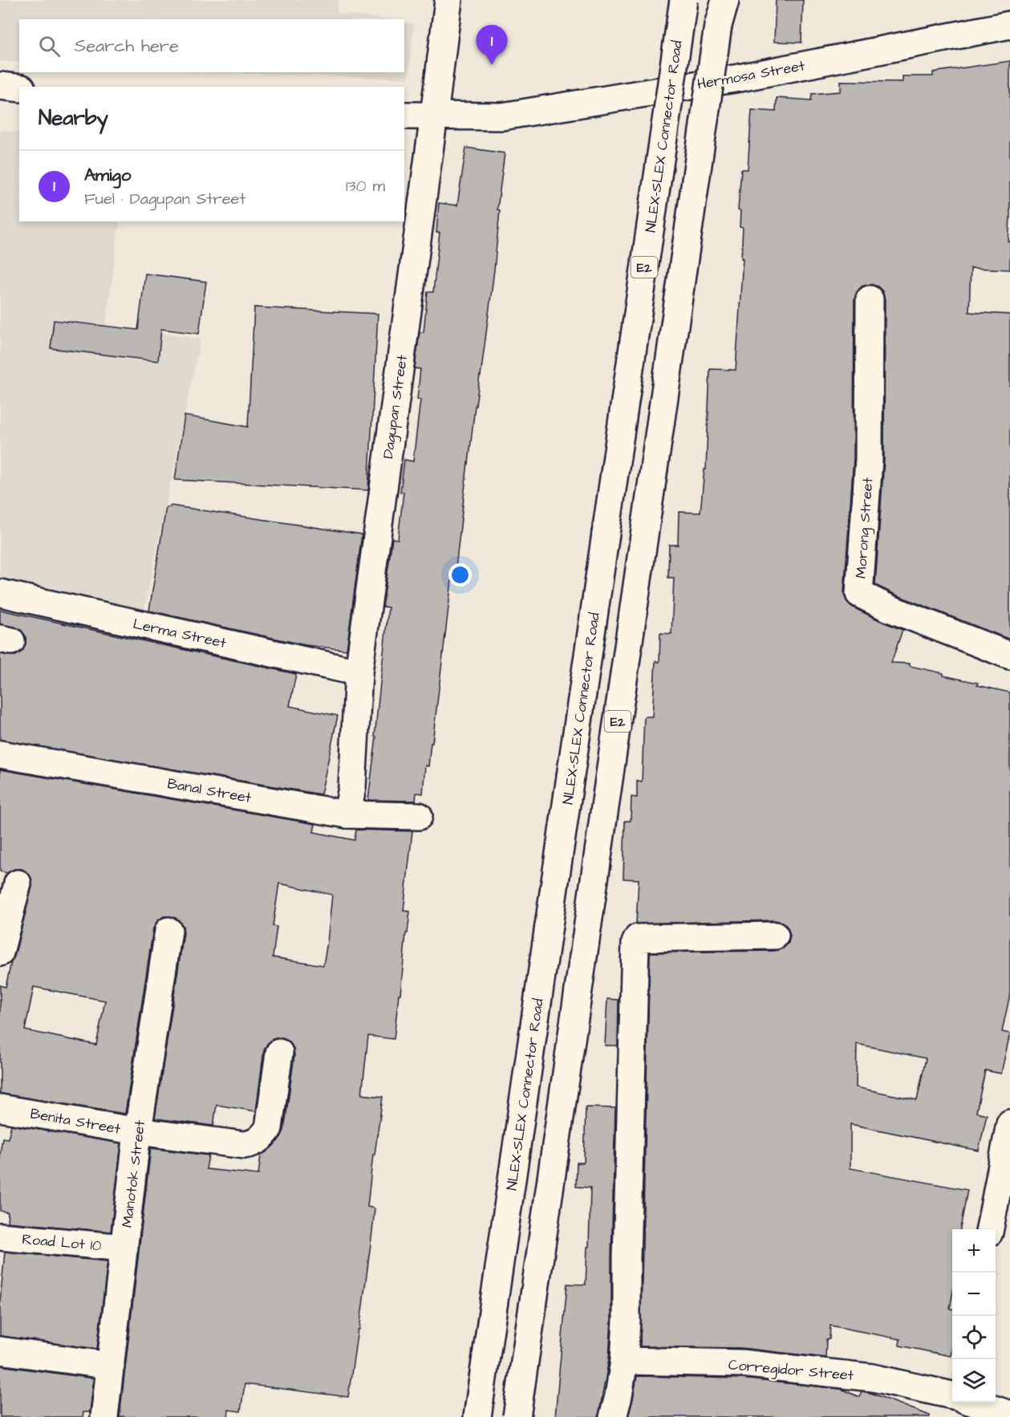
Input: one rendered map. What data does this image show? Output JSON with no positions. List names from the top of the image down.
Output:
{
  "streets": {
    "main road": [
      "Hermosa Street",
      "NLEX-SLEX Connector Road",
      "E2",
      "Dagupan Street",
      "Morong Street",
      "Lerma Street",
      "Banal Street",
      "Benita Street",
      "Manotok Street",
      "Road Lot 10",
      "Corregidor Street"
    ]
  },
  "crossings": [
    ["Hermosa Street", "Dagupan Street"],
    ["Dagupan Street", "Lerma Street"],
    ["Dagupan Street", "Banal Street"],
    ["Benita Street", "Manotok Street"],
    ["Manotok Street", "Road Lot 10"]
  ],
  "page": {
    "search": "Search here",
    "pins": "1",
    "heading": "Nearby",
    "list": [
      {
        "mark": "1",
        "name": "Amigo",
        "note": "Fuel · Dagupan Street",
        "value": "130 m"
      }
    ],
    "map_buttons": ["+", "−"]
  }
}
